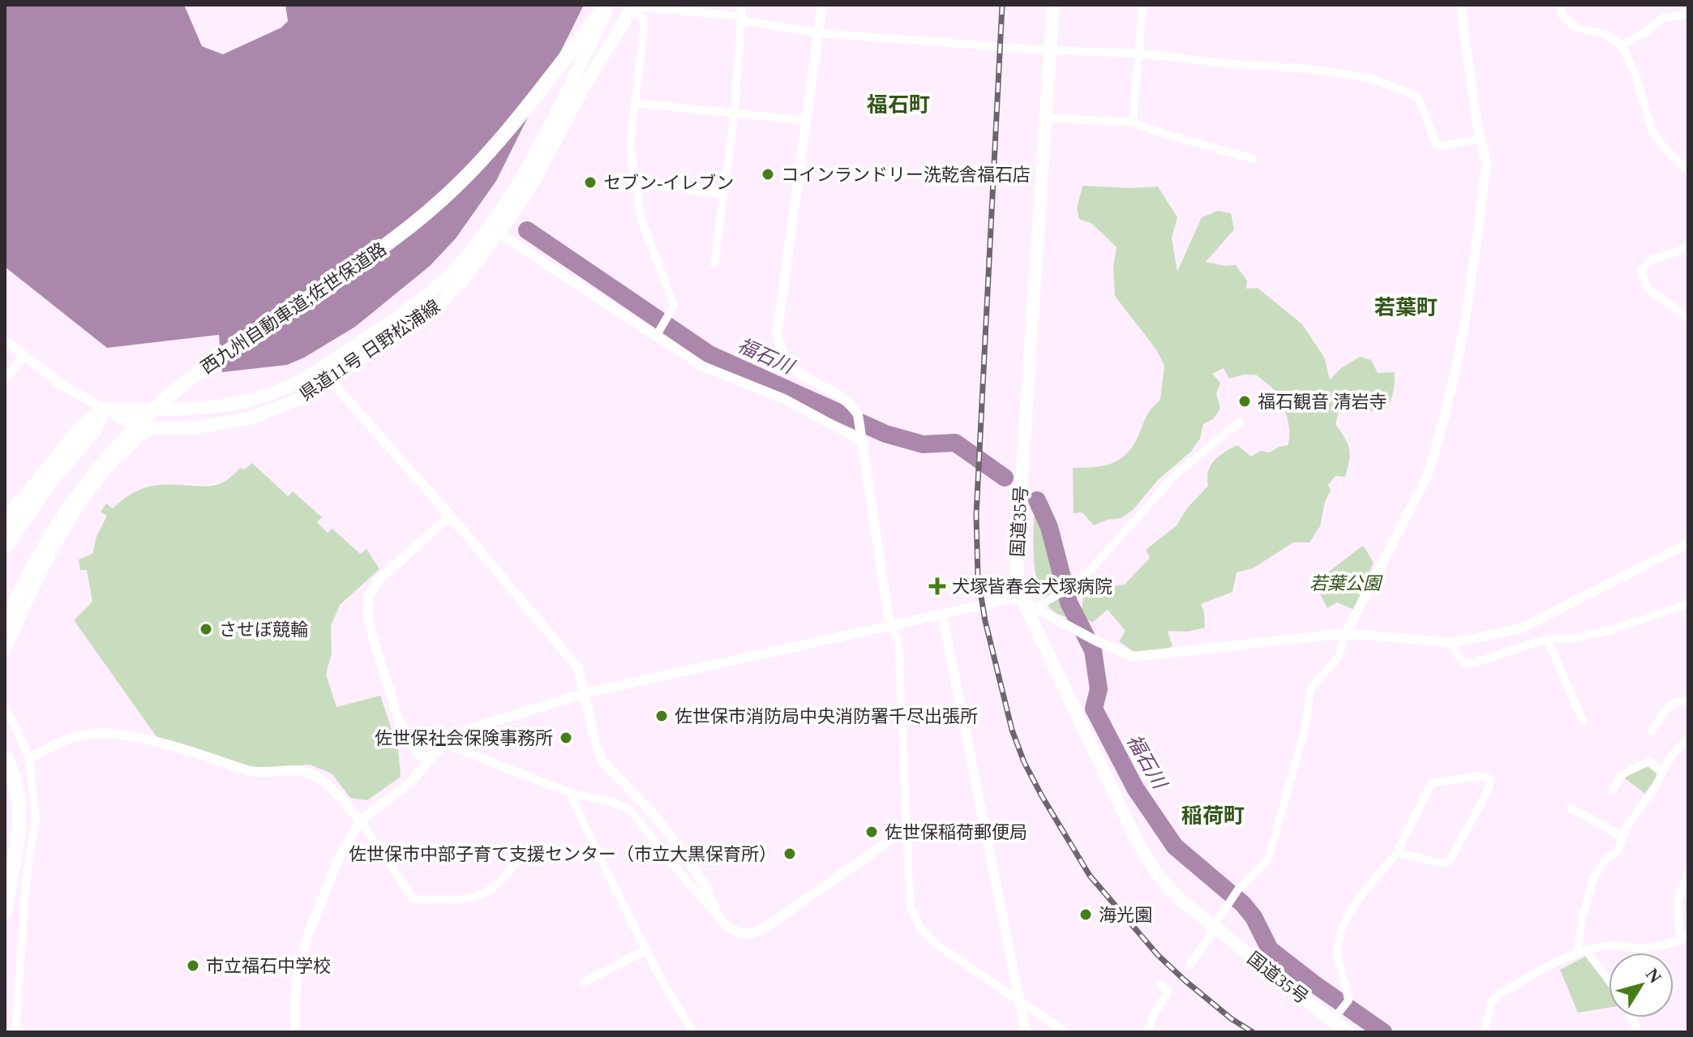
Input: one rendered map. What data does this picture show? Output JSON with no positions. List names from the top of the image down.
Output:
{
  "streets": {
    "highway": ["西九州自動車道;佐世保道路"],
    "main road": ["県道11号 日野松浦線", "国道35号"]
  },
  "crossings": [
    ["西九州自動車道;佐世保道路", "県道11号 日野松浦線"]
  ],
  "districts": ["福石町", "若葉町", "稲荷町"],
  "water": ["福石川"],
  "parks": ["若葉公園"],
  "places": {
    "other": [
      "コインランドリー洗乾舎福石店",
      "セブン-イレブン",
      "福石観音 清岩寺",
      "させぼ競輪",
      "佐世保市消防局中央消防署千尽出張所",
      "佐世保社会保険事務所",
      "佐世保稲荷郵便局",
      "佐世保市中部子育て支援センター（市立大黒保育所）",
      "海光園",
      "市立福石中学校"
    ],
    "health": ["犬塚皆春会犬塚病院"]
  },
  "north": "top right"
}
